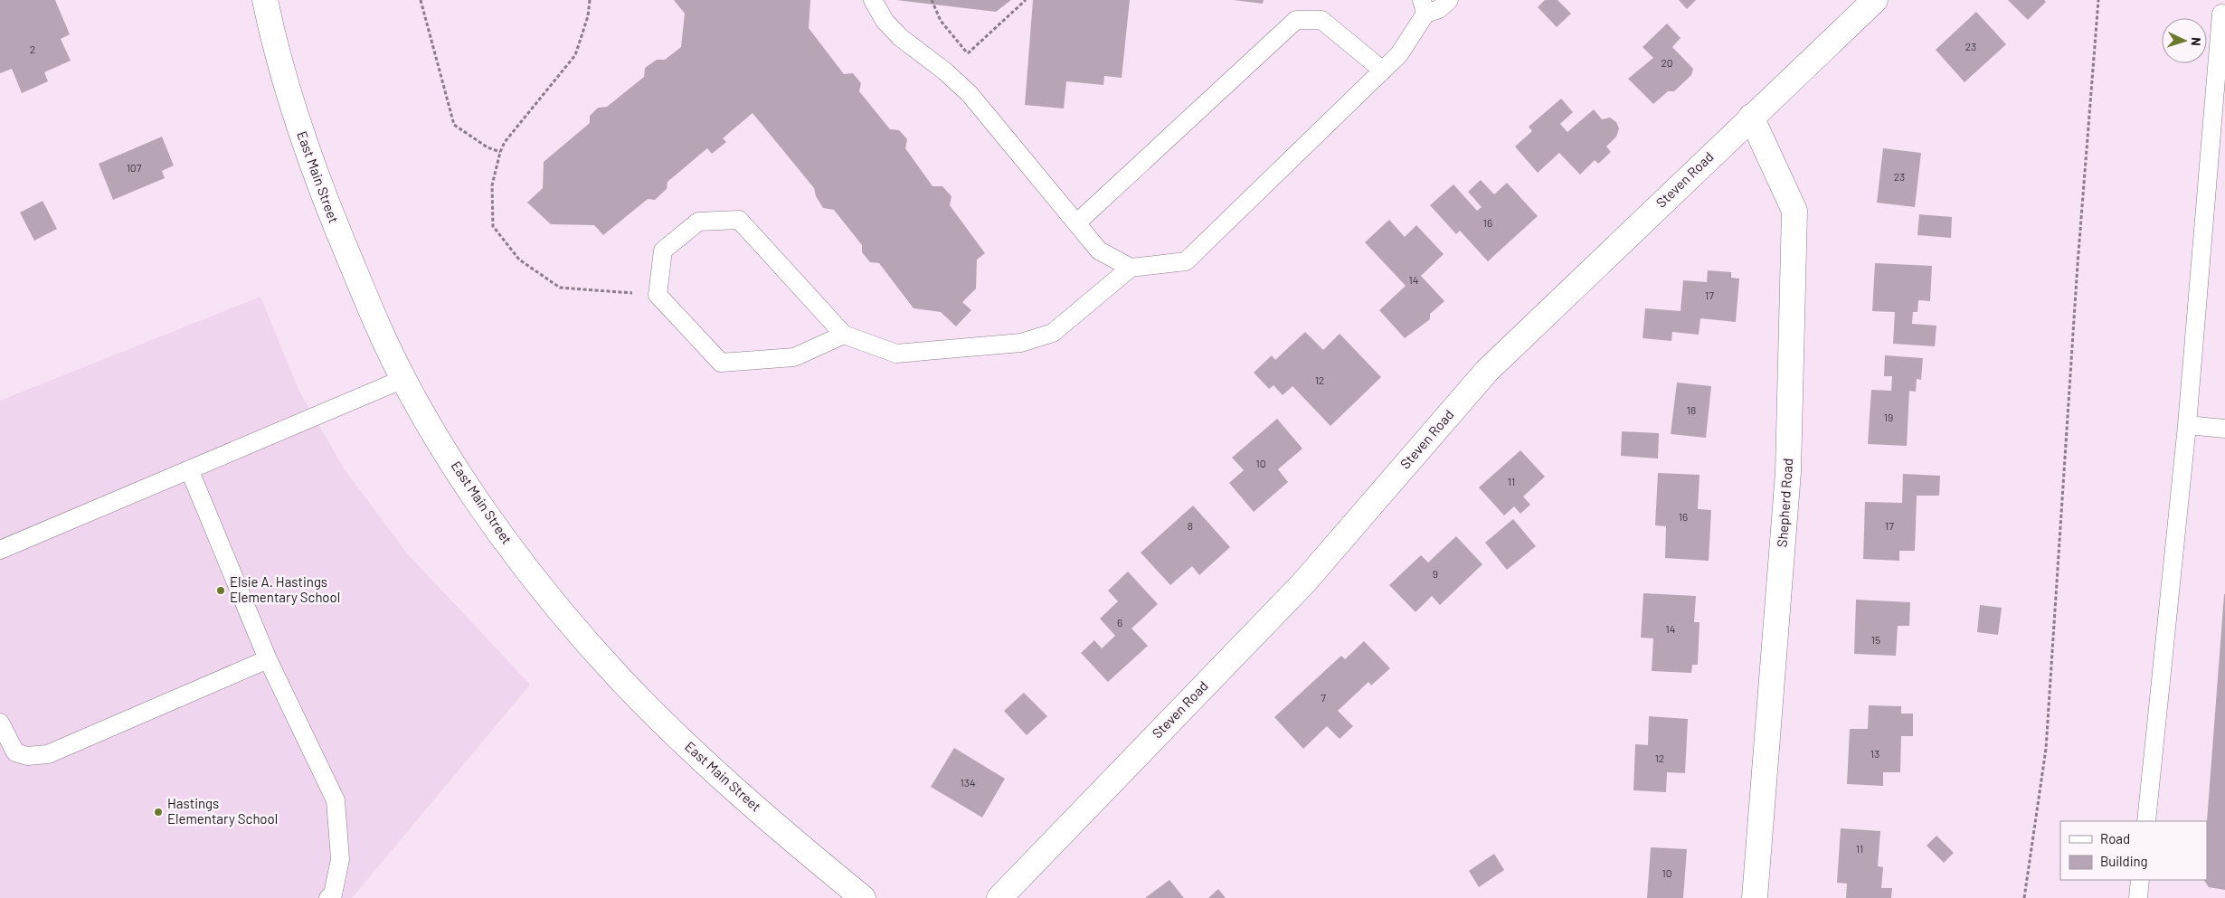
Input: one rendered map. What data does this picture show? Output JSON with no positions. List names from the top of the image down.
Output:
{
  "streets": {
    "street": ["East Main Street", "Steven Road", "Shepherd Road"]
  },
  "crossings": [
    ["Steven Road", "Shepherd Road"]
  ],
  "places": ["Elsie A. Hastings Elementary School", "Hastings Elementary School"],
  "house_numbers": [
    "23",
    "2",
    "20",
    "107",
    "23",
    "16",
    "14",
    "17",
    "12",
    "18",
    "19",
    "10",
    "11",
    "16",
    "8",
    "17",
    "9",
    "6",
    "14",
    "15",
    "7",
    "13",
    "12",
    "134",
    "11",
    "10"
  ],
  "legend": ["Road", "Building"],
  "north": "right"
}
